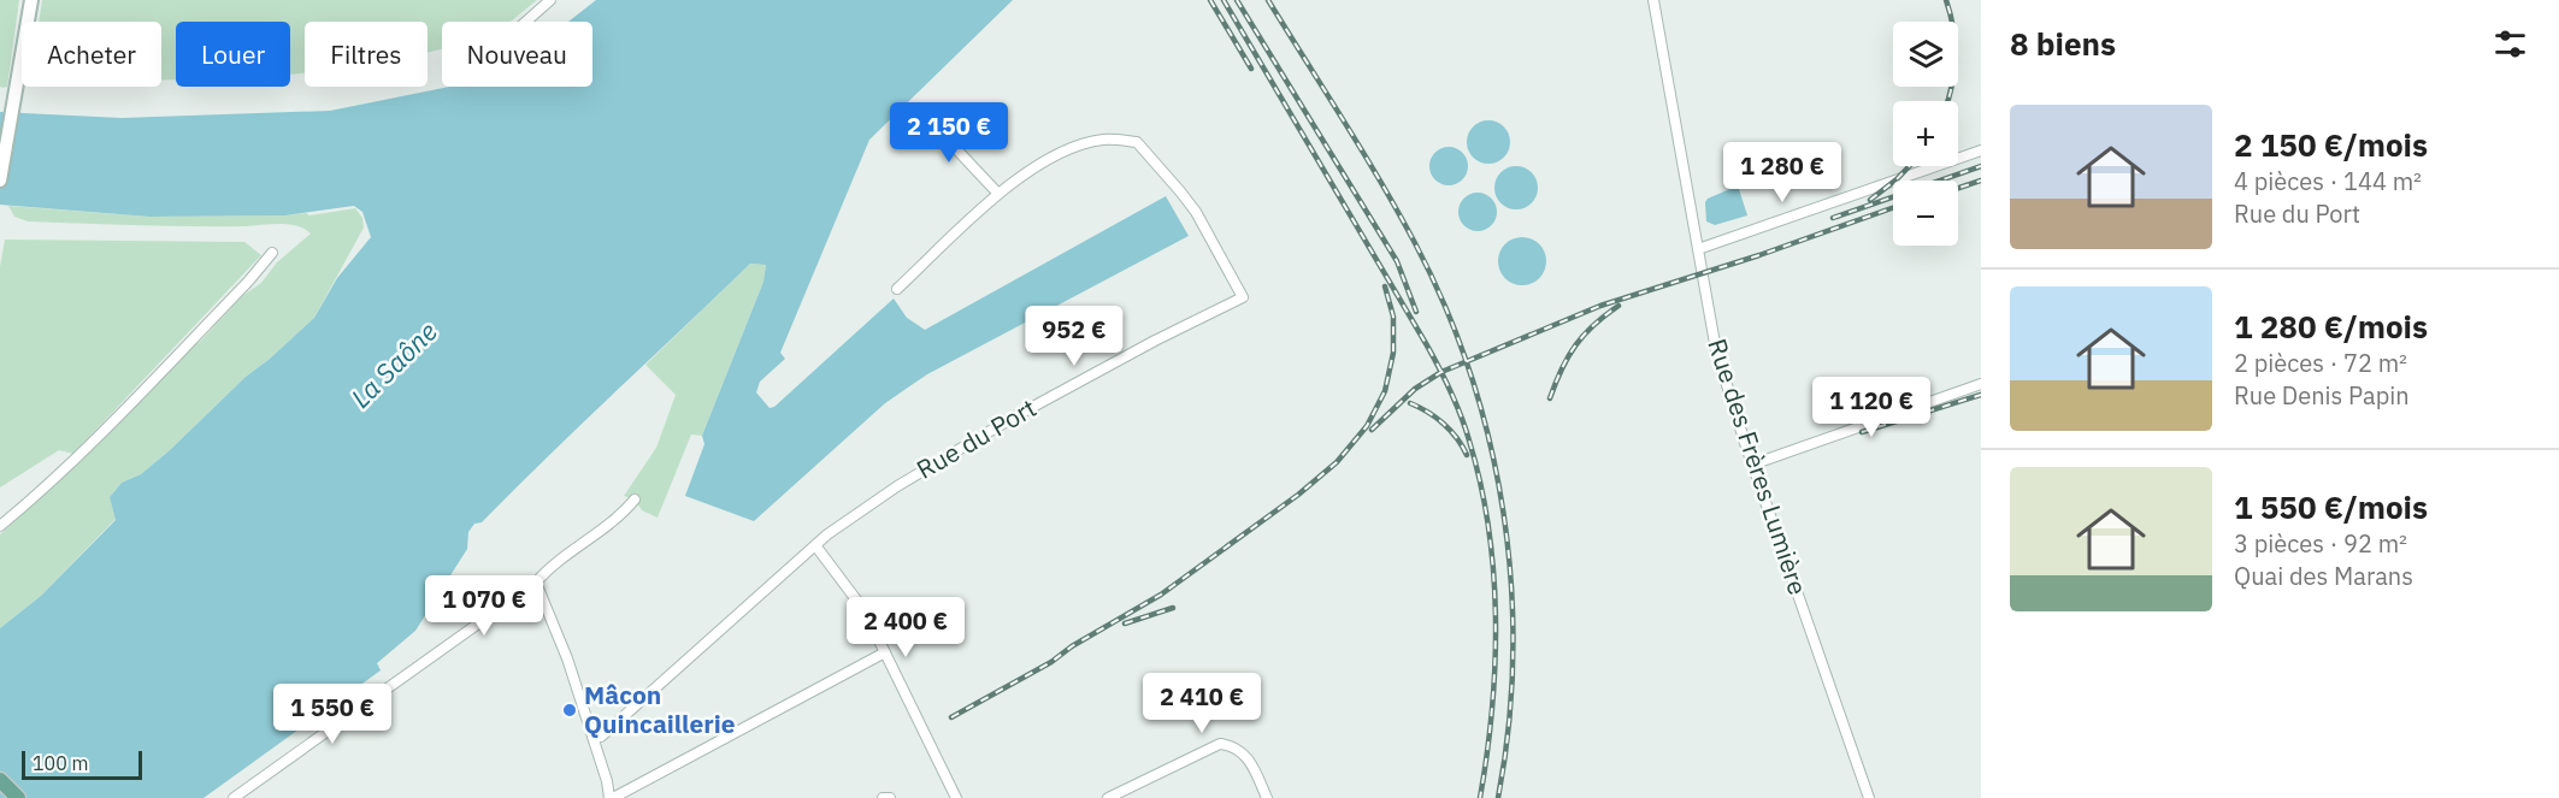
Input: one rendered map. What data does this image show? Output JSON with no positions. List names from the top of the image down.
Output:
{
  "streets": {
    "street": ["Rue du Port", "Rue des Frères Lumière"]
  },
  "water": ["La Saône"],
  "places": ["Mâcon Quincaillerie"],
  "scale_bar": "100 m",
  "page": {
    "heading": "8 biens",
    "map_buttons": ["+", "−"],
    "chip": [
      "Acheter",
      "Louer",
      "Filtres",
      "Nouveau"
    ],
    "list": [
      {
        "name": "2 150 €/mois",
        "note": "4 pièces · 144 m² · Rue du Port"
      },
      {
        "name": "1 280 €/mois",
        "note": "2 pièces · 72 m² · Rue Denis Papin"
      },
      {
        "name": "1 550 €/mois",
        "note": "3 pièces · 92 m² · Quai des Marans"
      }
    ],
    "price": [
      "2 150 €",
      "1 280 €",
      "952 €",
      "1 120 €",
      "1 070 €",
      "2 400 €",
      "2 410 €",
      "1 550 €"
    ],
    "scale": "100 m"
  }
}
